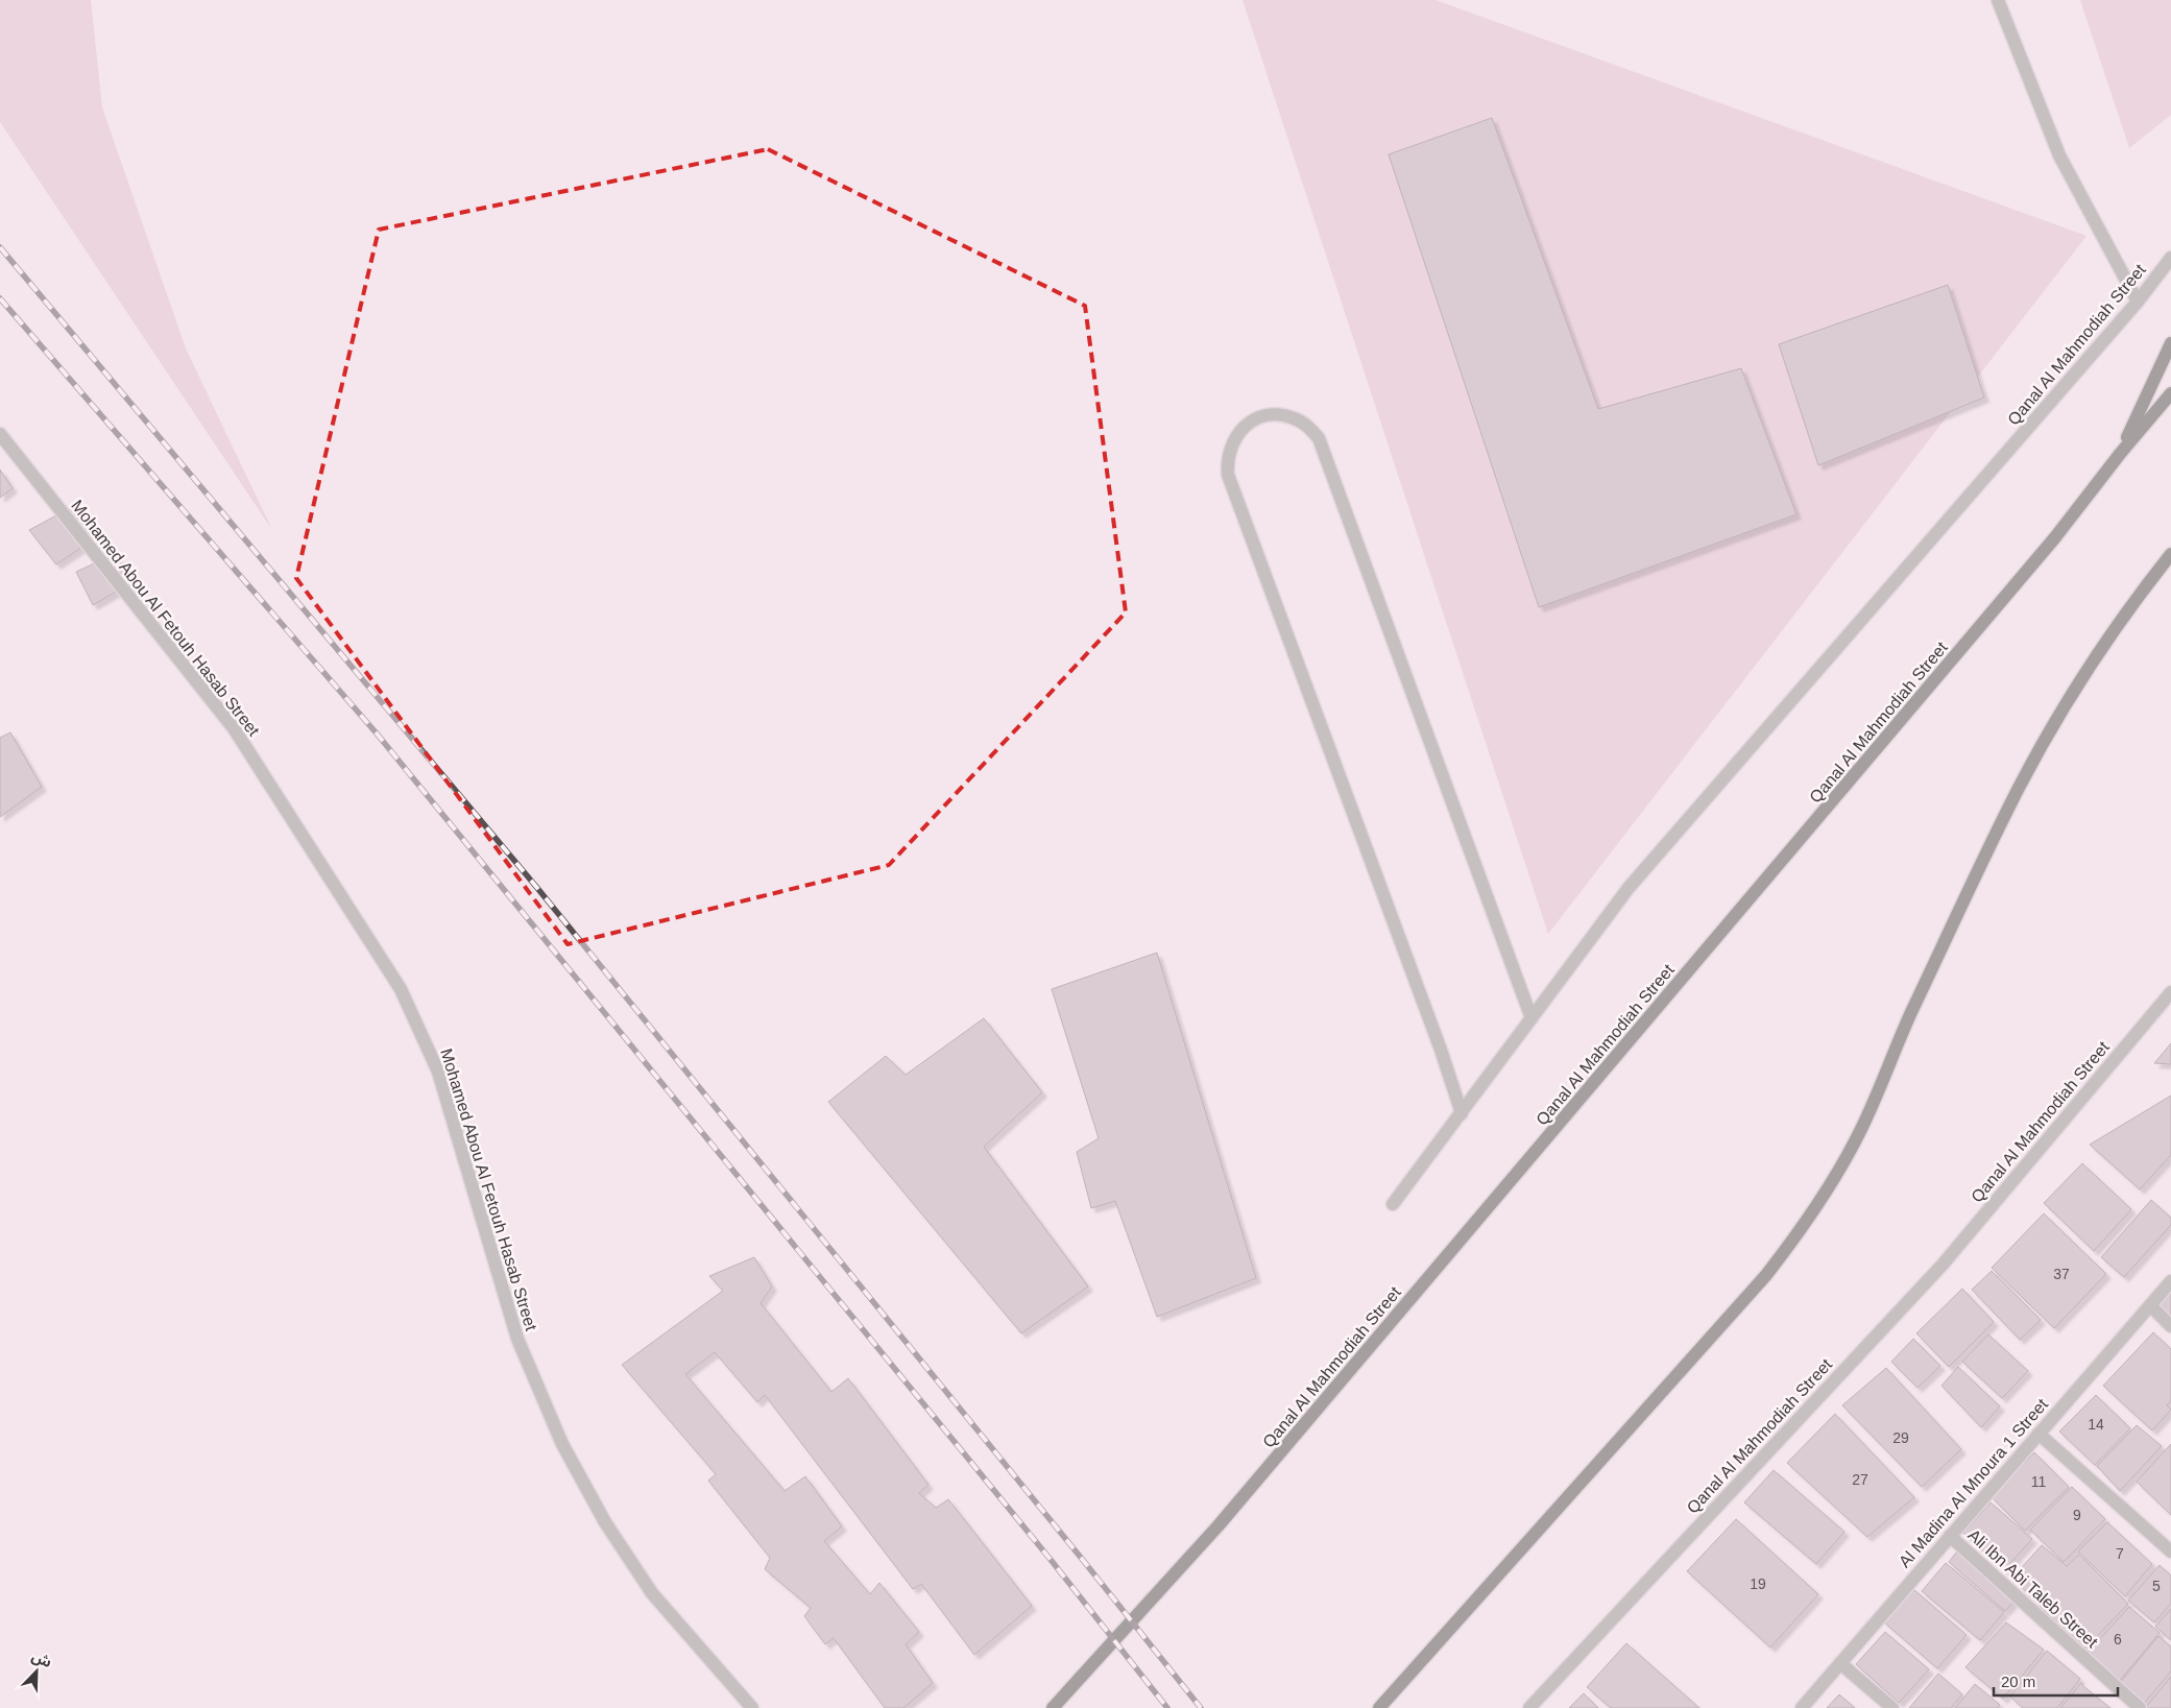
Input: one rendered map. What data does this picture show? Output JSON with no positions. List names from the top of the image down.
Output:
{
  "streets": {
    "main road": ["Qanal Al Mahmodiah Street"],
    "street": ["Mohamed Abou Al Fetouh Hasab Street", "Al Madina Al Mnoura 1 Street", "Ali Ibn Abi Taleb Street"]
  },
  "crossings": [
    ["Al Madina Al Mnoura 1 Street", "Ali Ibn Abi Taleb Street"]
  ],
  "house_numbers": [
    "37",
    "14",
    "29",
    "27",
    "11",
    "9",
    "7",
    "19",
    "5",
    "6"
  ],
  "scale_bar": "20 m",
  "north": "top right"
}
